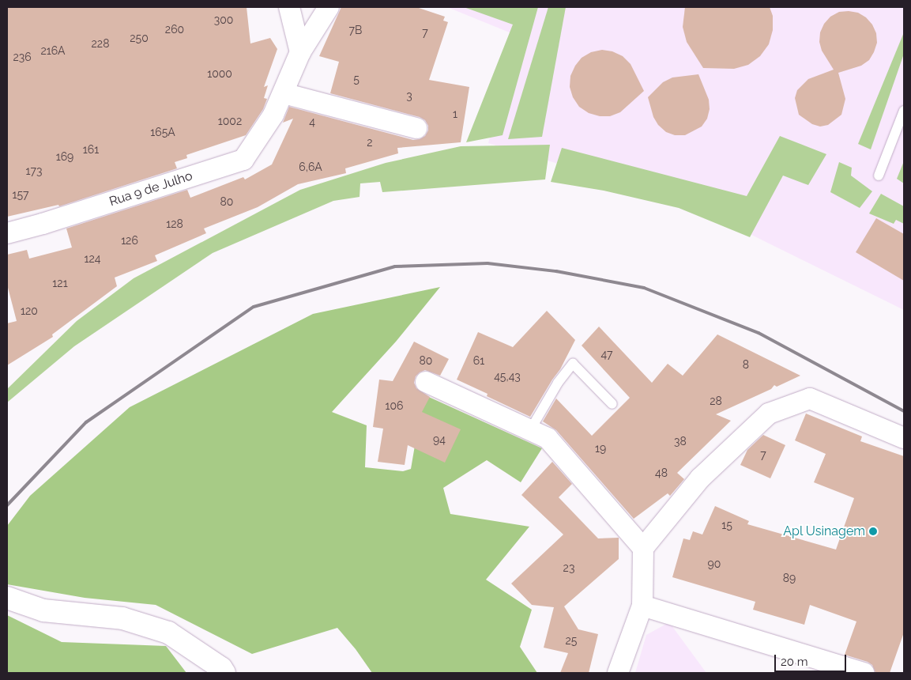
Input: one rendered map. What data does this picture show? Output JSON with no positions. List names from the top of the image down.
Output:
{
  "streets": {
    "street": ["Rua 9 de Julho"]
  },
  "places": ["Apl Usinagem"],
  "house_numbers": [
    "300",
    "260",
    "7B",
    "7",
    "250",
    "228",
    "216A",
    "236",
    "1000",
    "5",
    "3",
    "1",
    "1002",
    "4",
    "165A",
    "2",
    "161",
    "169",
    "6,6A",
    "173",
    "157",
    "80",
    "128",
    "126",
    "124",
    "121",
    "120",
    "47",
    "80",
    "61",
    "8",
    "45,43",
    "28",
    "106",
    "94",
    "38",
    "19",
    "7",
    "48",
    "15",
    "90",
    "23",
    "89",
    "25"
  ],
  "scale_bar": "20 m"
}
